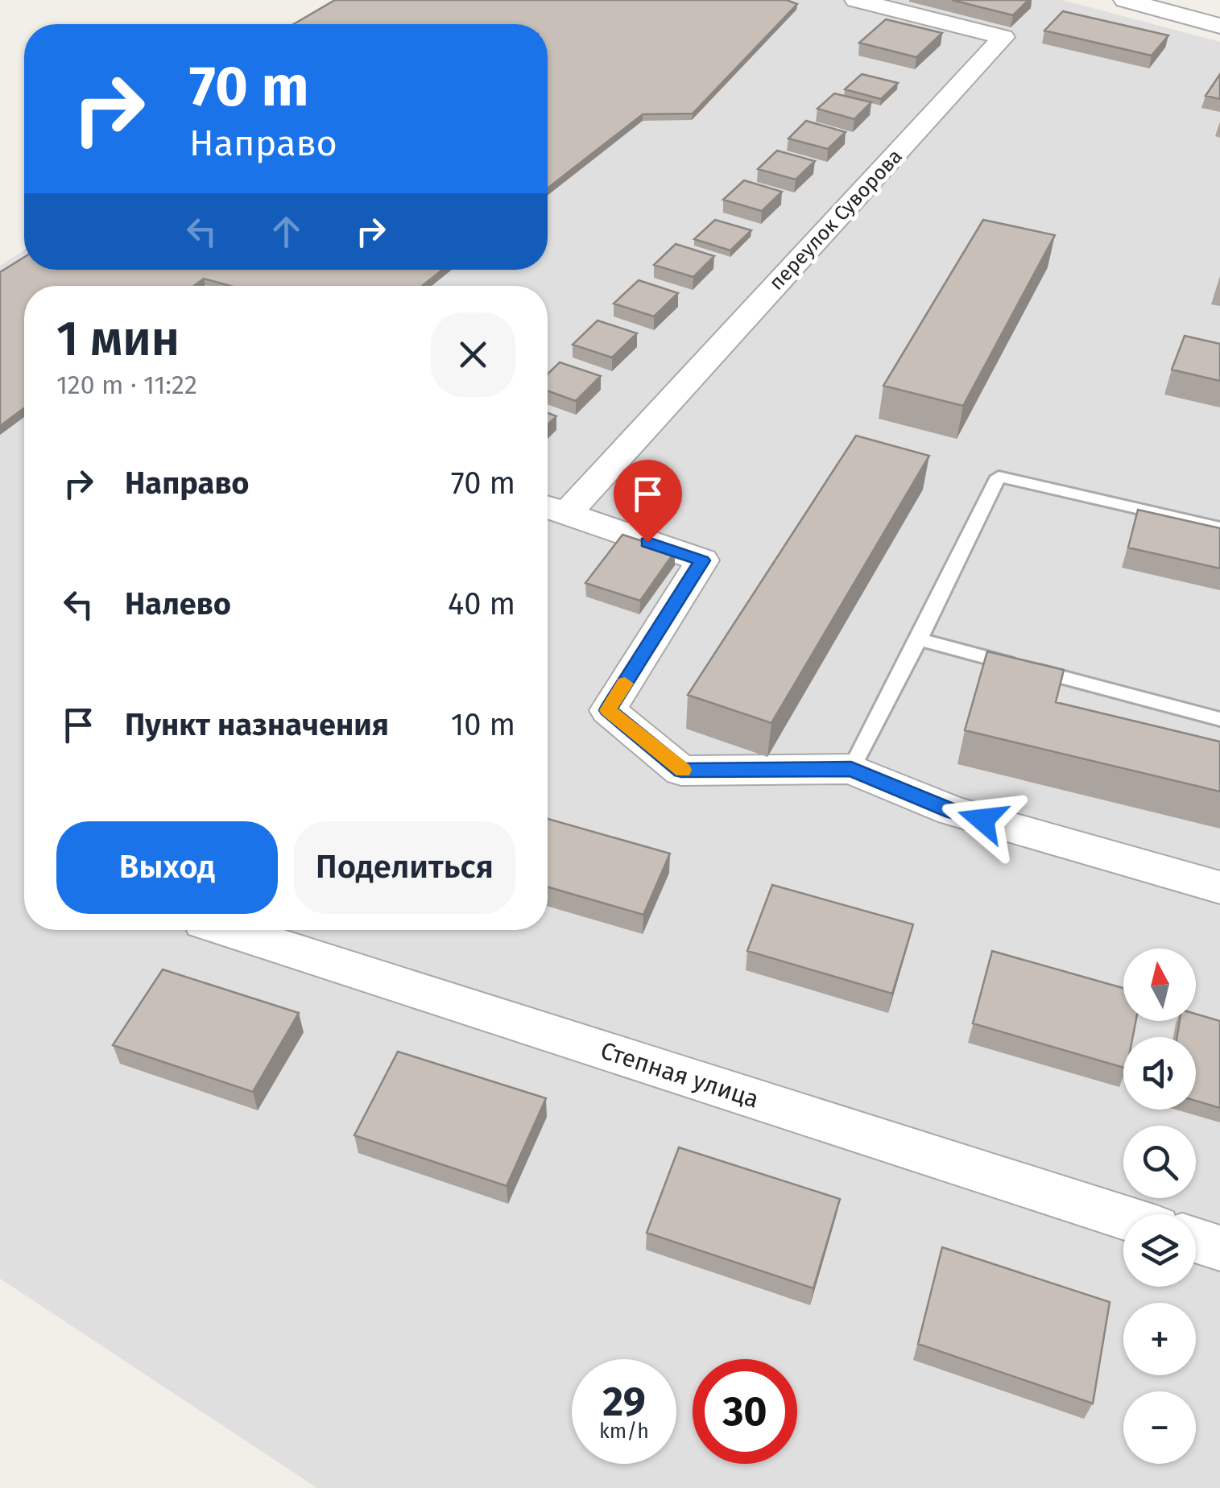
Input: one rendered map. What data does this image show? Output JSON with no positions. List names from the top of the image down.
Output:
{
  "streets": {
    "street": ["переулок Суворова", "Степная улица"]
  },
  "north": "top",
  "page": {
    "turn": ["70 m", "Направо"],
    "heading": ["1 мин", "120 m · 11:22"],
    "list": [
      {
        "name": "Направо",
        "value": "70 m"
      },
      {
        "name": "Налево",
        "value": "40 m"
      },
      {
        "name": "Пункт назначения",
        "value": "10 m"
      }
    ],
    "buttons": ["Выход", "Поделиться"],
    "map_buttons": ["+", "−"],
    "speed": "29 km/h",
    "limit": "30"
  }
}
